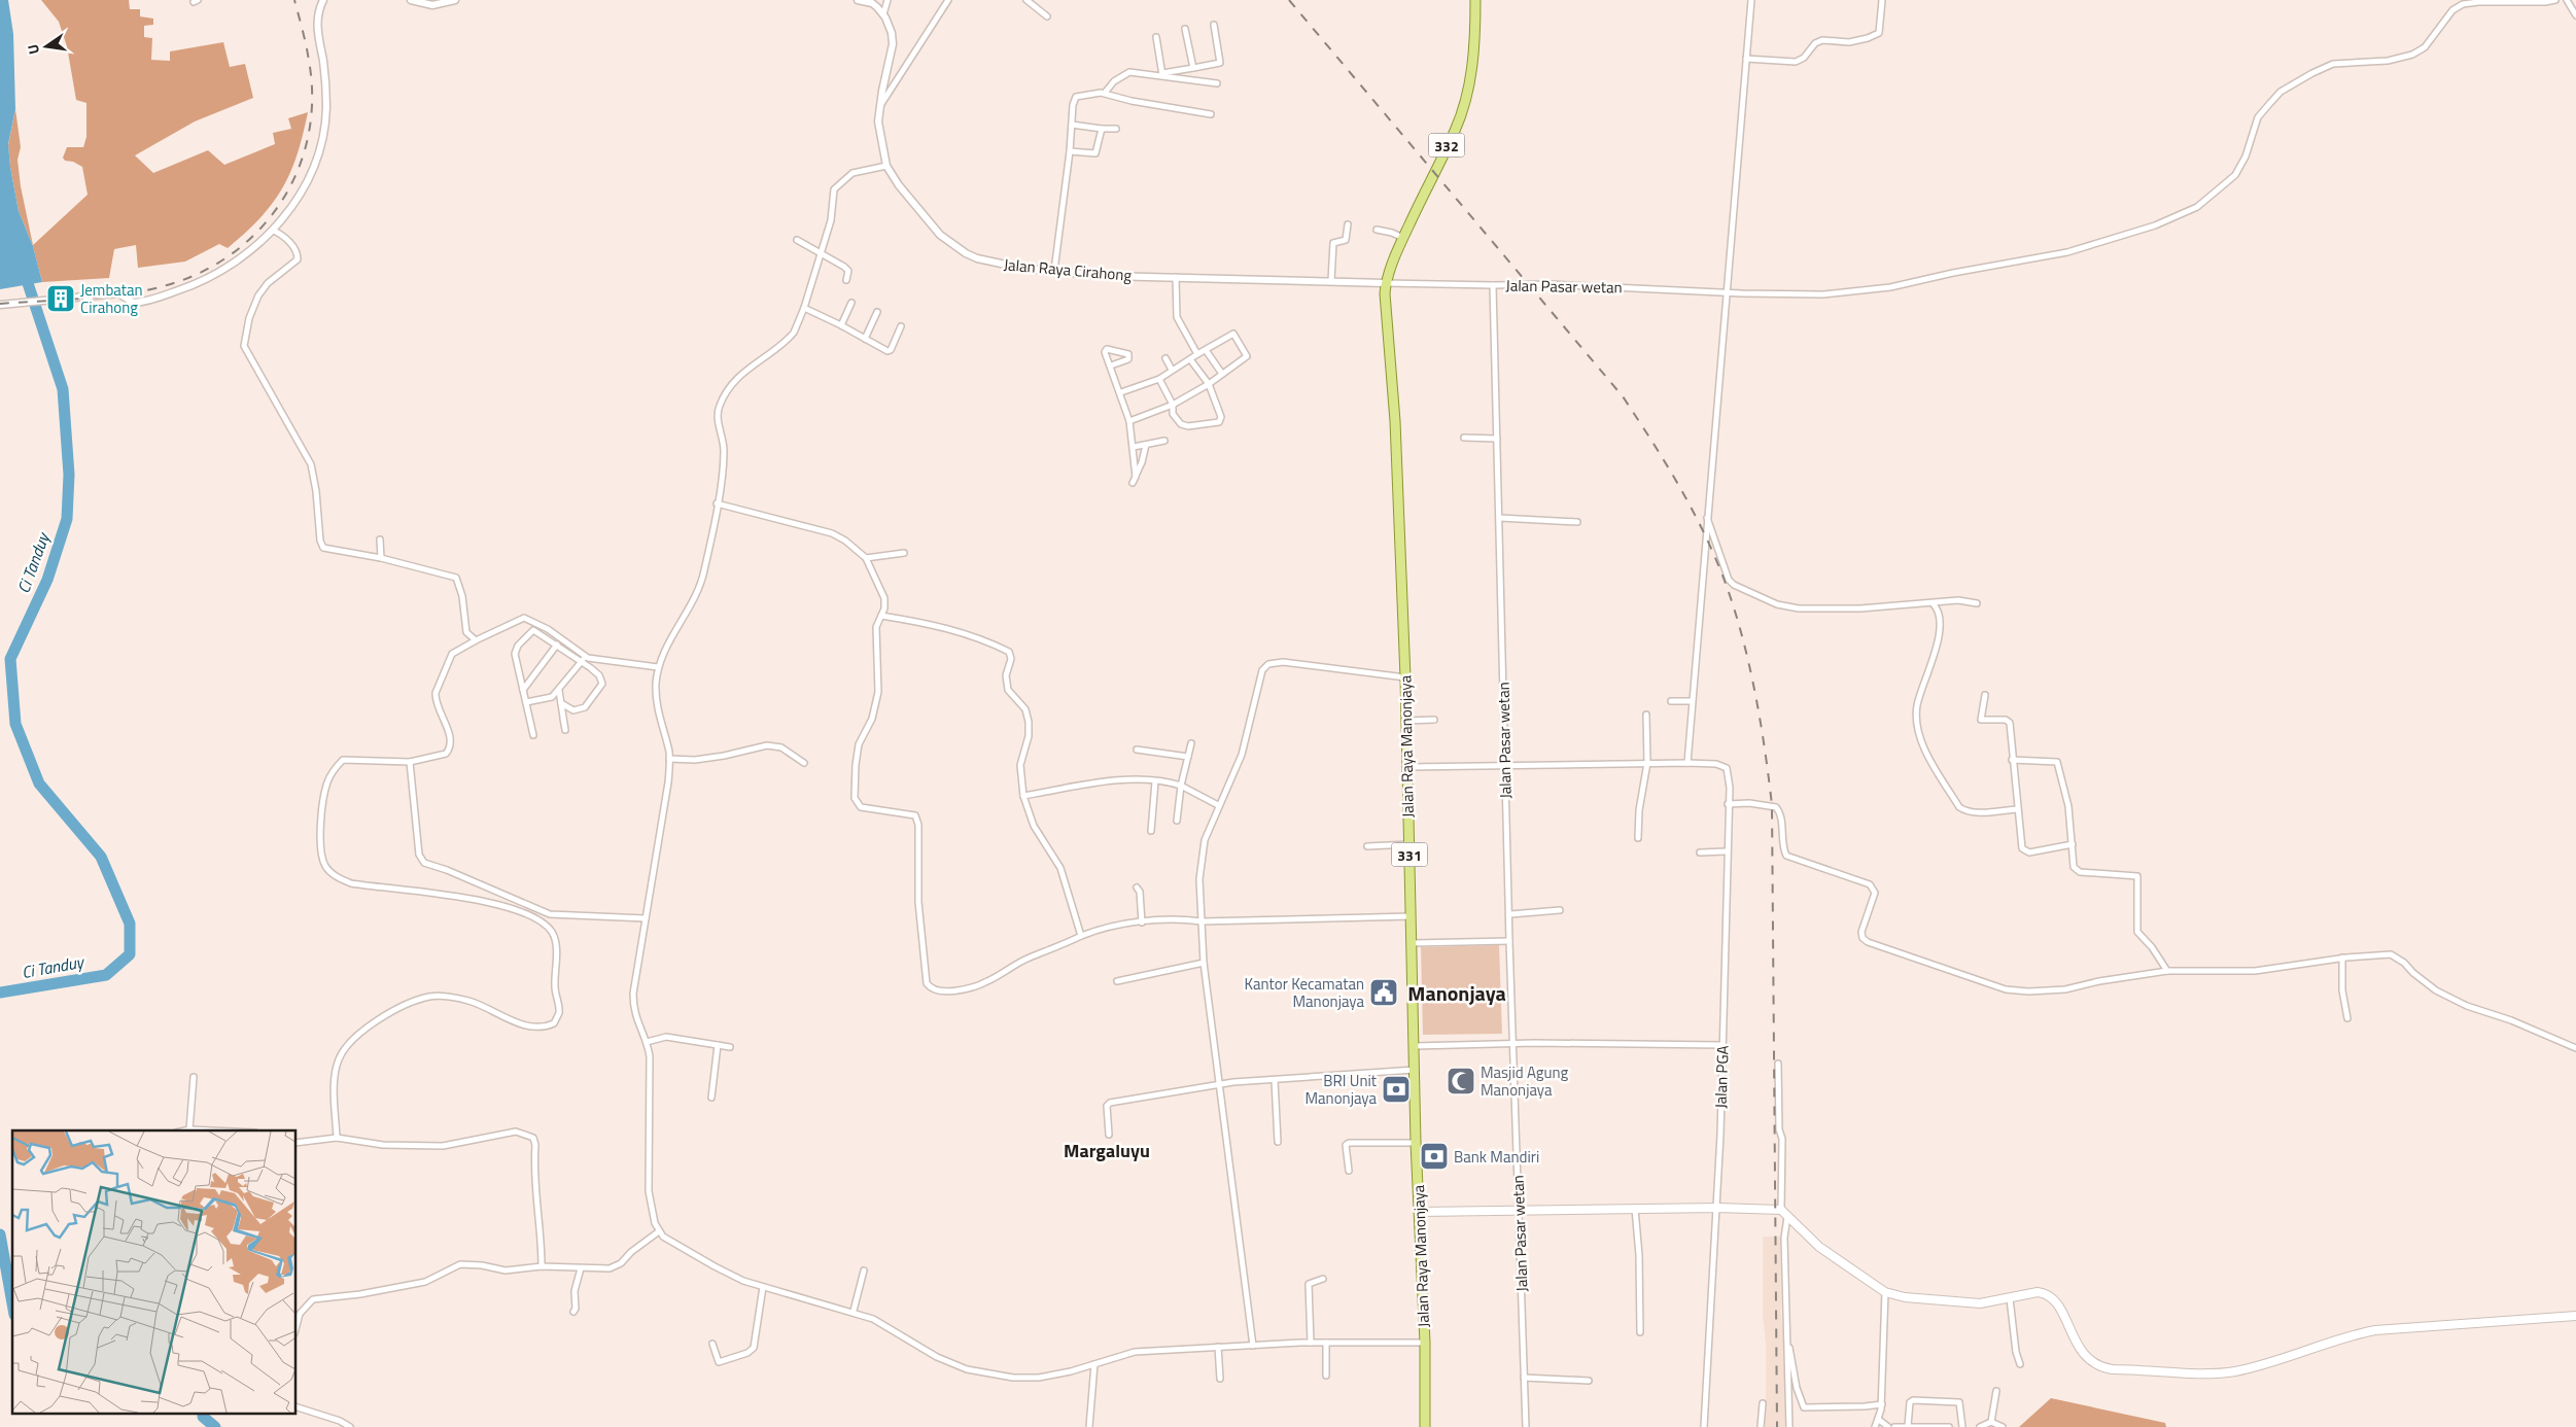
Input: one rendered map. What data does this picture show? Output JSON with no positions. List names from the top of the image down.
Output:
{
  "streets": {
    "main road": ["332", "Jalan Raya Manonjaya", "331"],
    "street": ["Jalan Raya Cirahong", "Jalan Pasar wetan", "Jalan PGA"]
  },
  "crossings": [
    ["332", "Jalan Raya Cirahong"],
    ["332", "Jalan Raya Manonjaya"],
    ["Jalan Raya Cirahong", "Jalan Raya Manonjaya"]
  ],
  "districts": ["Manonjaya", "Margaluyu"],
  "water": ["Ci Tanduy"],
  "places": {
    "building": ["Jembatan Cirahong"],
    "public building": ["Kantor Kecamatan Manonjaya"],
    "mosque": ["Masjid Agung Manonjaya"],
    "bank": ["BRI Unit Manonjaya", "Bank Mandiri"]
  },
  "north": "left"
}
